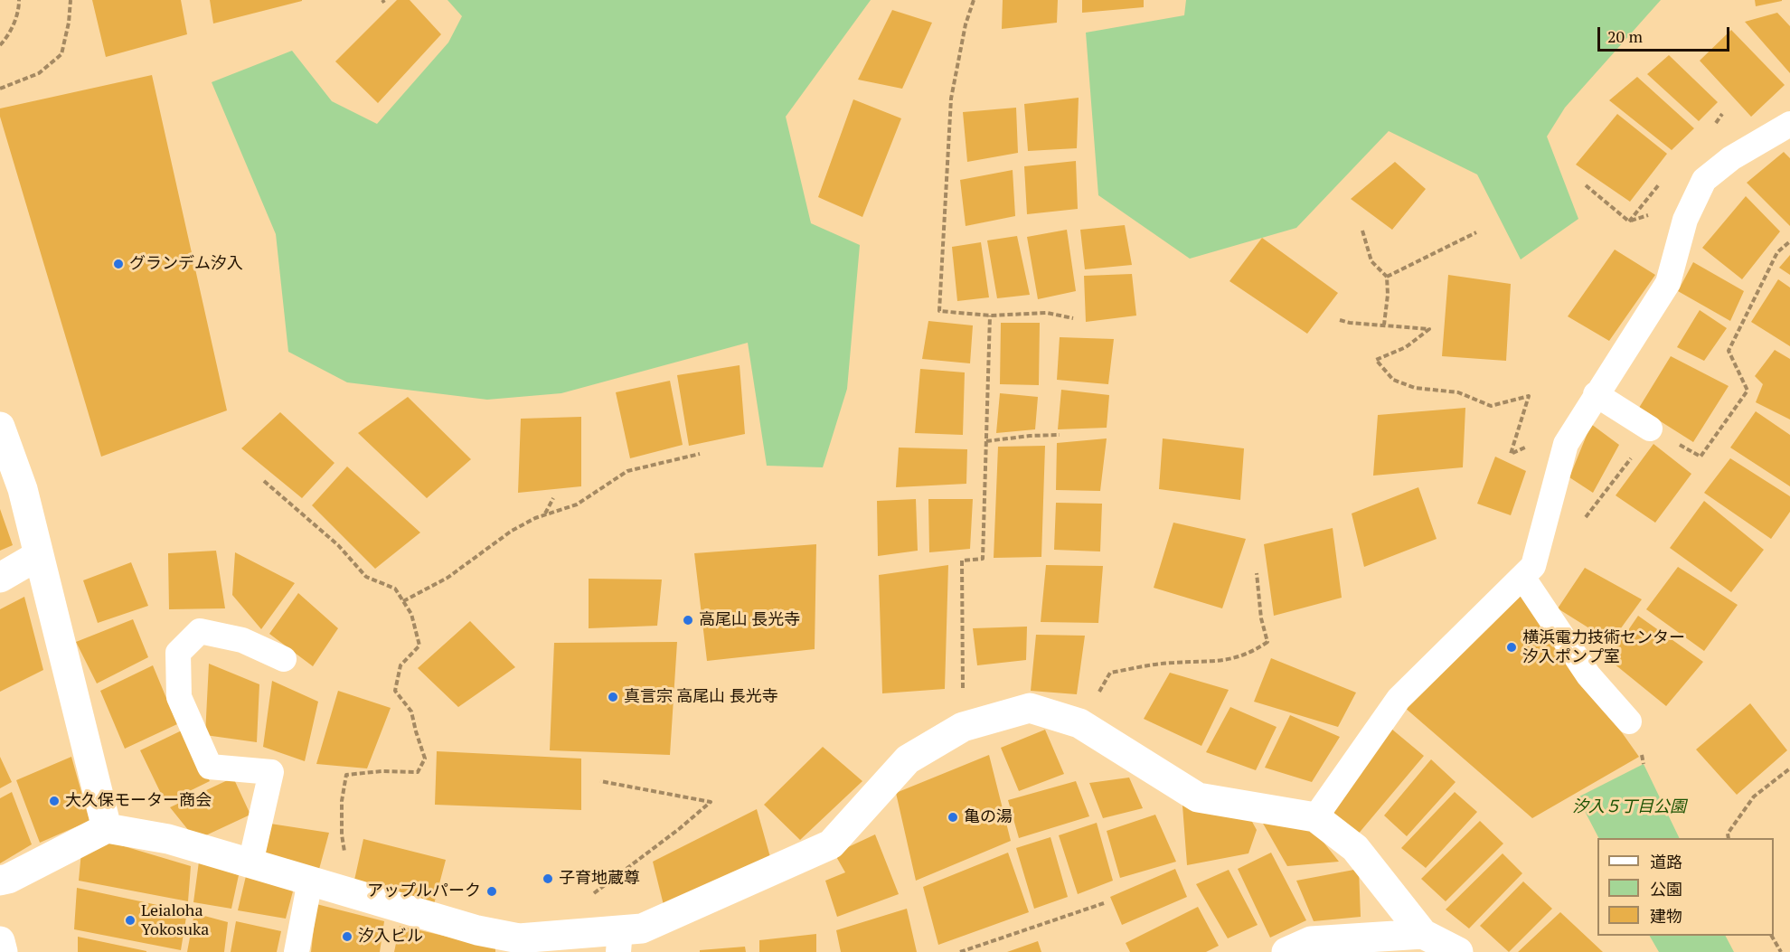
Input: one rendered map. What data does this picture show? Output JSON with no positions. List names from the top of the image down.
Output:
{
  "parks": ["汐入５丁目公園"],
  "places": [
    "グランデム汐入",
    "高尾山 長光寺",
    "横浜電力技術センター 汐入ポンプ室",
    "真言宗 高尾山 長光寺",
    "大久保モーター商会",
    "亀の湯",
    "子育地蔵尊",
    "アップルパーク",
    "Leialoha Yokosuka",
    "汐入ビル"
  ],
  "legend": ["道路", "公園", "建物"],
  "scale_bar": "20 m"
}
